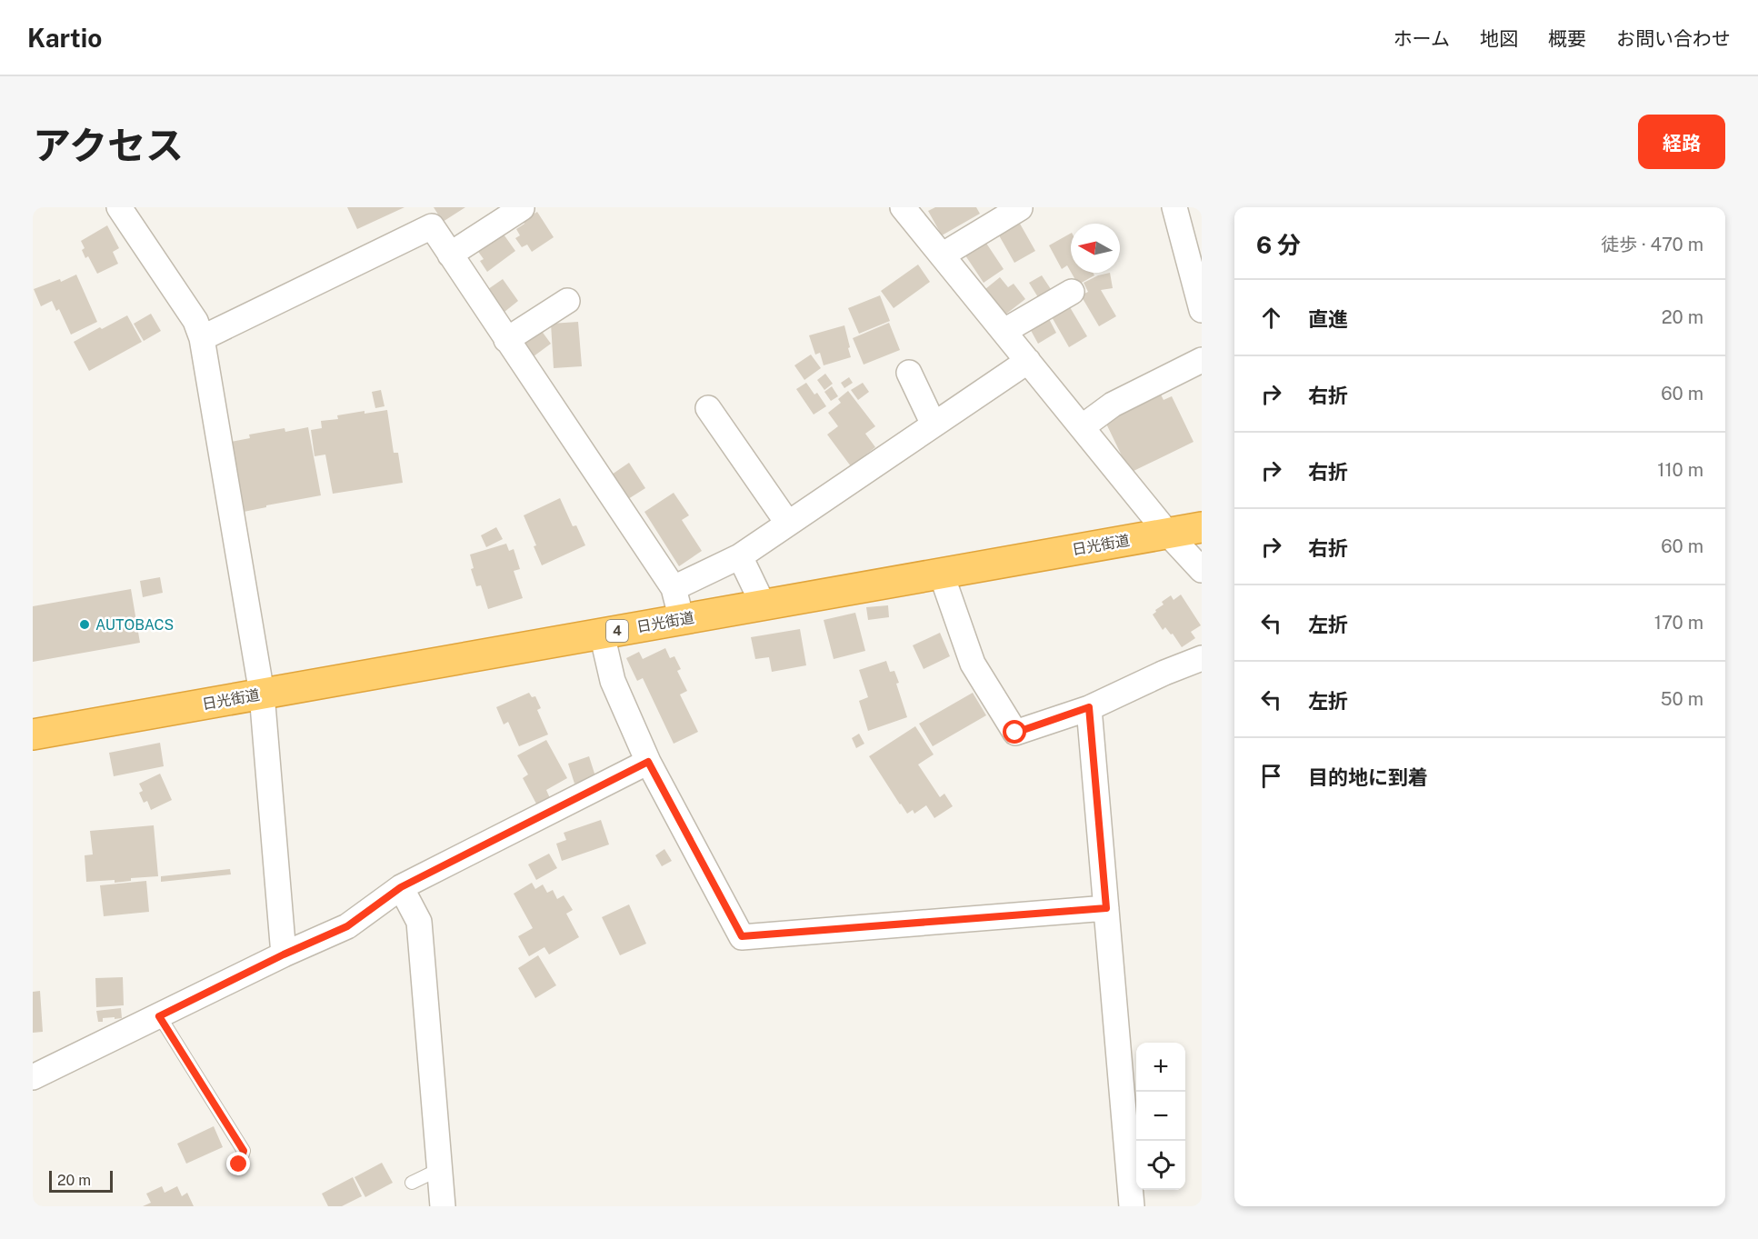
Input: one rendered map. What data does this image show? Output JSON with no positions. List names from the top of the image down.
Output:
{
  "streets": {
    "highway": ["日光街道", "4"]
  },
  "places": ["AUTOBACS"],
  "scale_bar": "20 m",
  "north": "left",
  "page": {
    "header": "Kartio",
    "nav": [
      "ホーム",
      "地図",
      "概要",
      "お問い合わせ"
    ],
    "title": "アクセス",
    "buttons": "経路",
    "heading": ["6 分", "徒歩 · 470 m"],
    "list": [
      ["直進", "20 m"],
      ["右折", "60 m"],
      ["右折", "110 m"],
      ["右折", "60 m"],
      ["左折", "170 m"],
      ["左折", "50 m"],
      "目的地に到着"
    ],
    "map_buttons": ["+", "−"],
    "scale": "20 m"
  }
}
